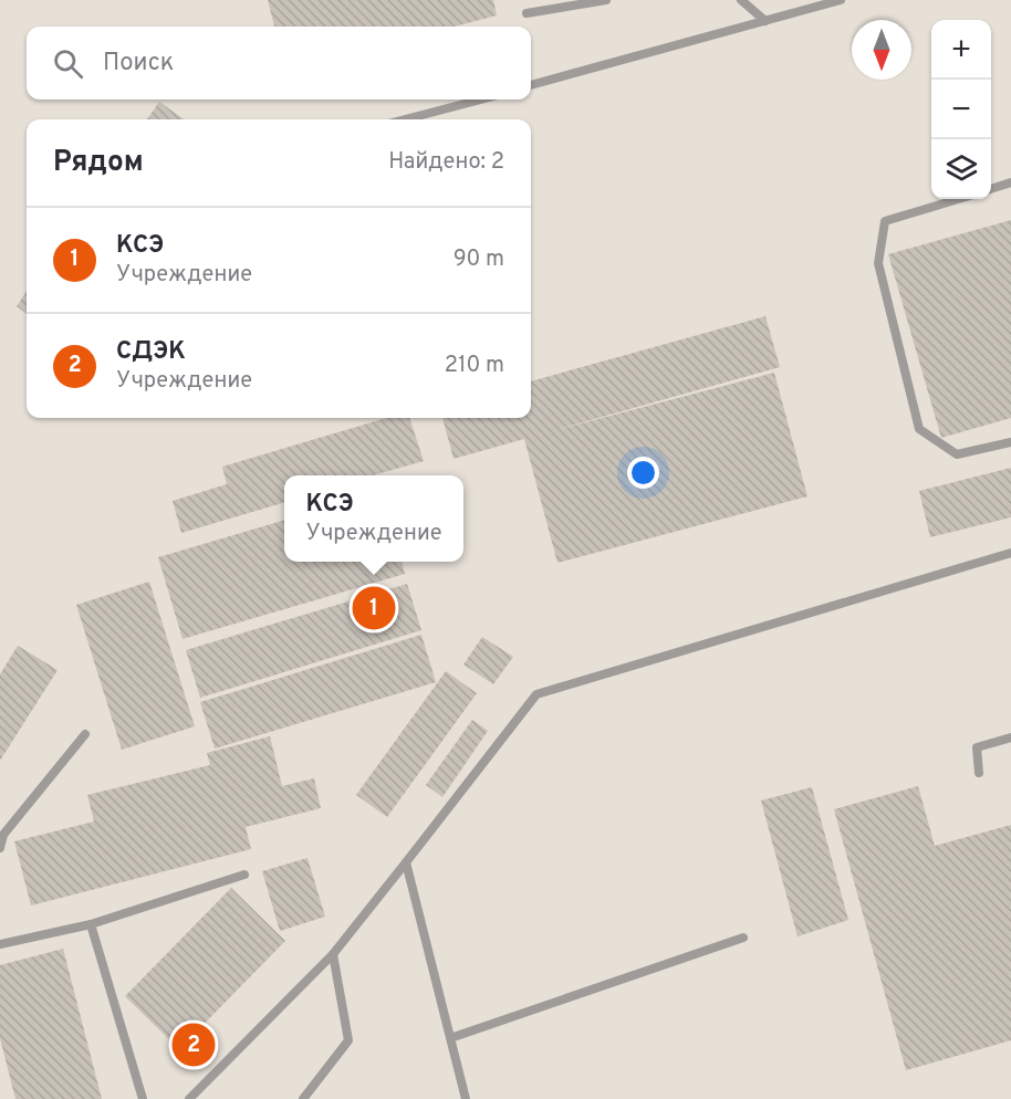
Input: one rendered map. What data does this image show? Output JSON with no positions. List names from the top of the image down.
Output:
{
  "north": "bottom",
  "page": {
    "map_buttons": ["+", "−"],
    "search": "Поиск",
    "heading": ["Рядом", "Найдено: 2"],
    "list": [
      {
        "mark": "1",
        "name": "КСЭ",
        "note": "Учреждение",
        "value": "90 m"
      },
      {
        "mark": "2",
        "name": "СДЭК",
        "note": "Учреждение",
        "value": "210 m"
      }
    ],
    "popup": ["КСЭ", "Учреждение"],
    "pins": ["1", "2"]
  }
}
